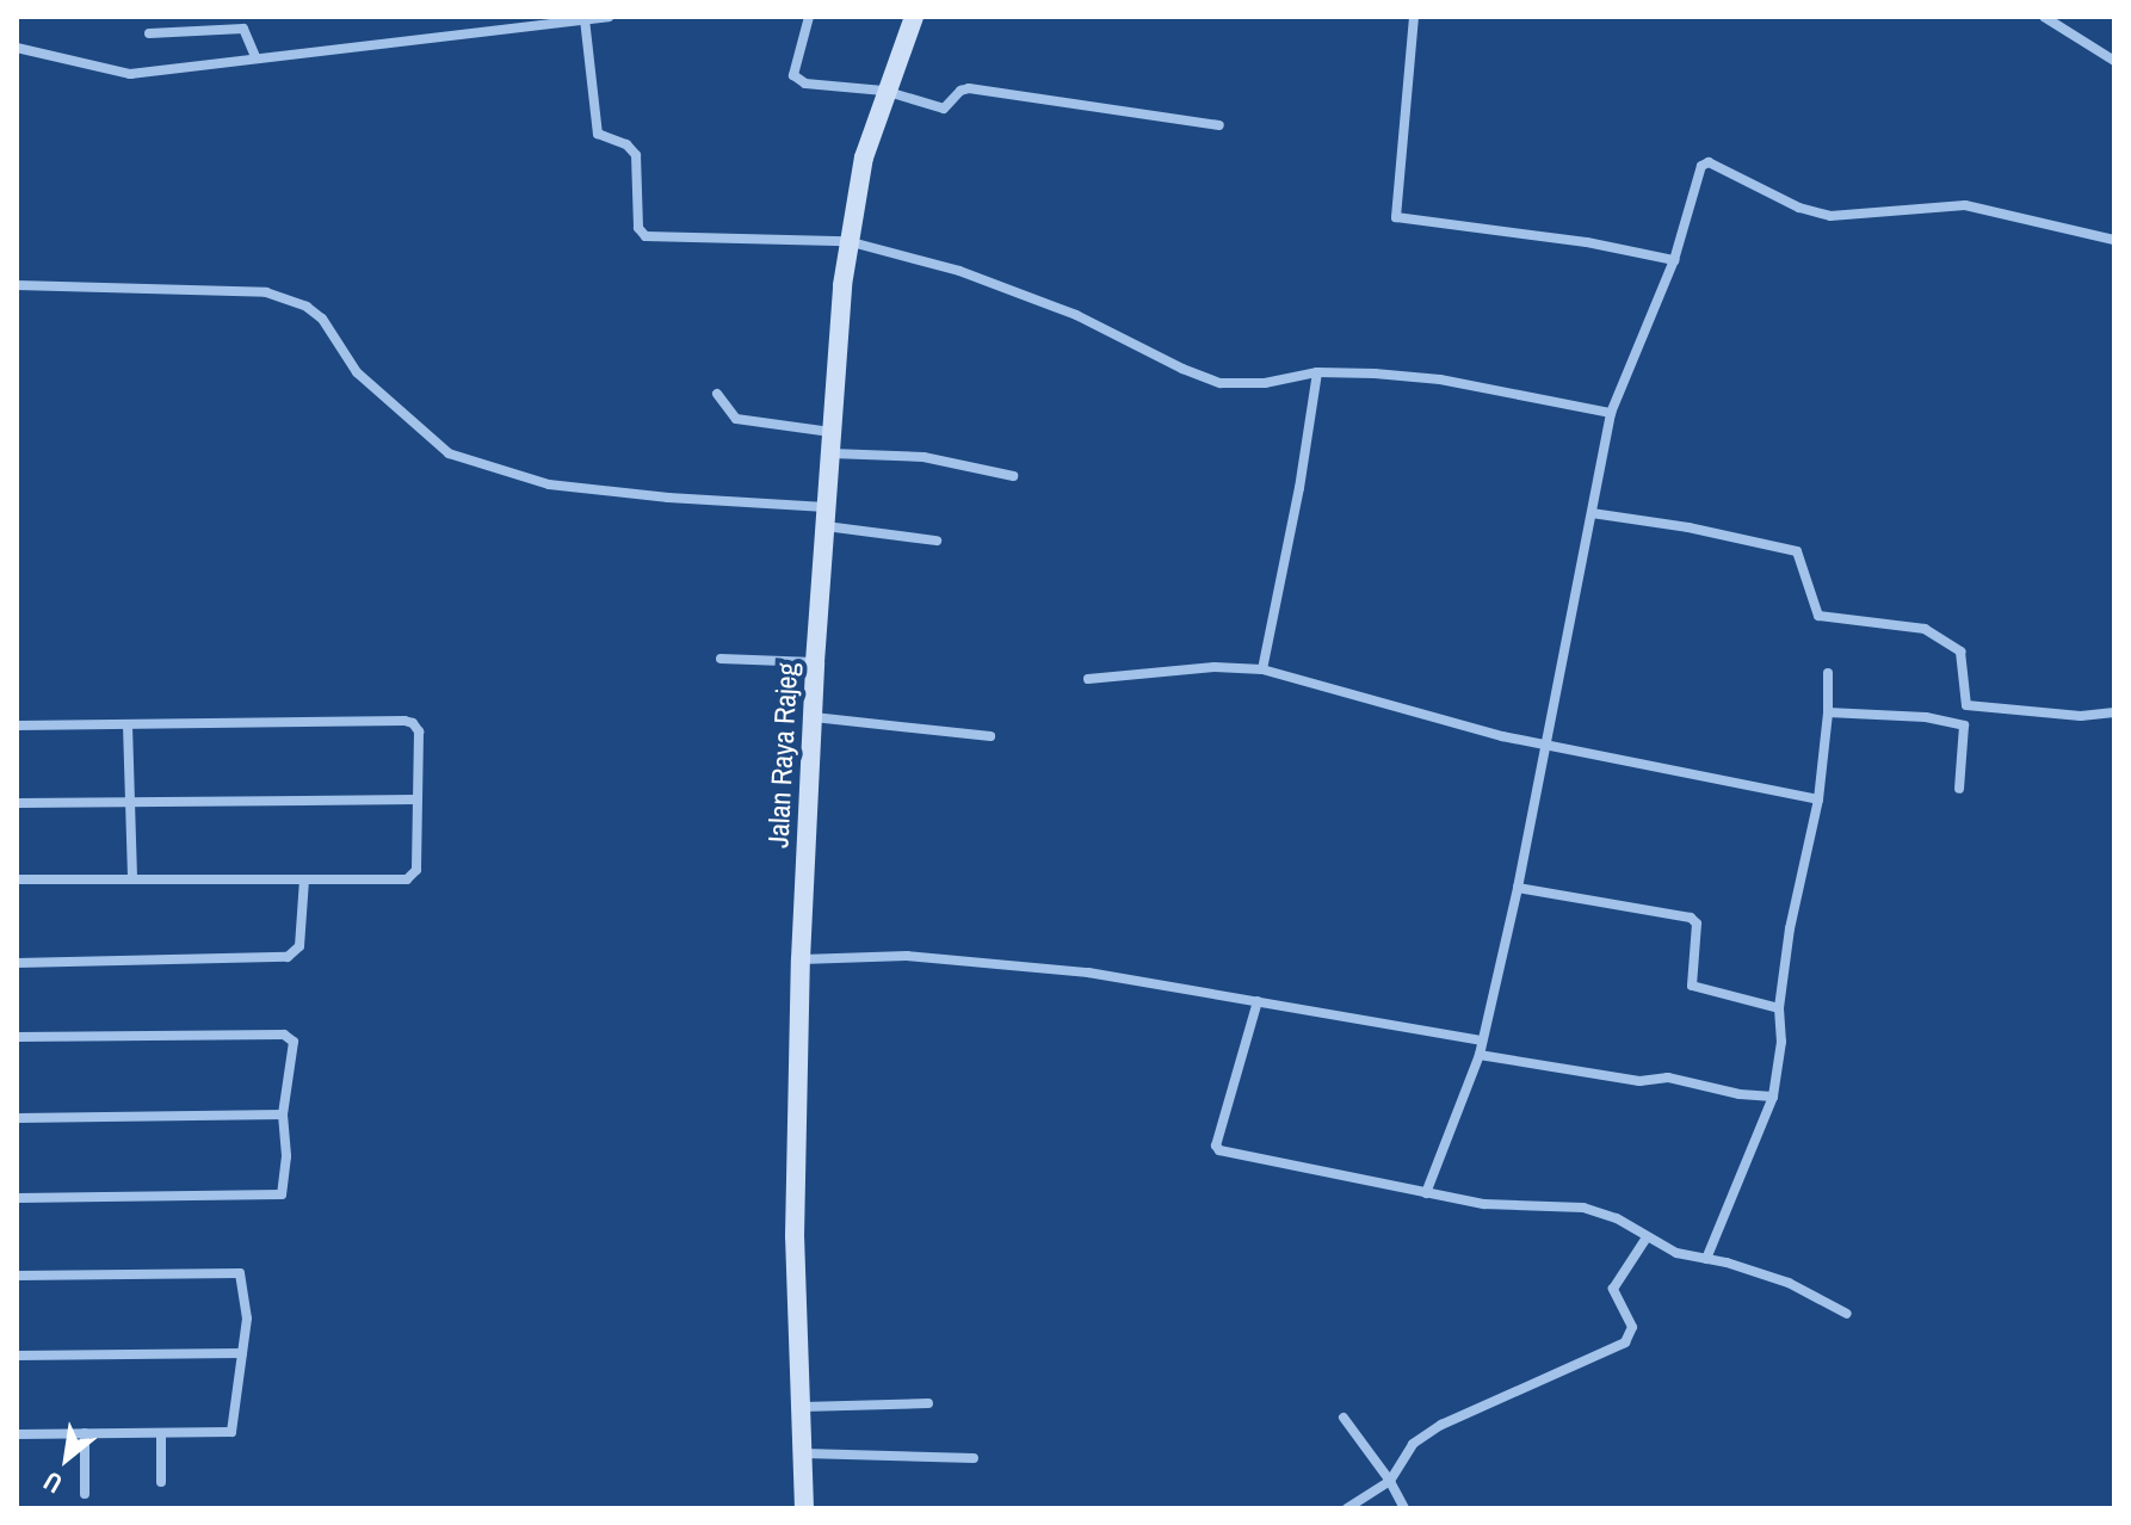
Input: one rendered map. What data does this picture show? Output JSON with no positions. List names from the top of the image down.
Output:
{
  "streets": {
    "main road": ["Jalan Raya Rajeg"]
  },
  "north": "bottom left"
}
